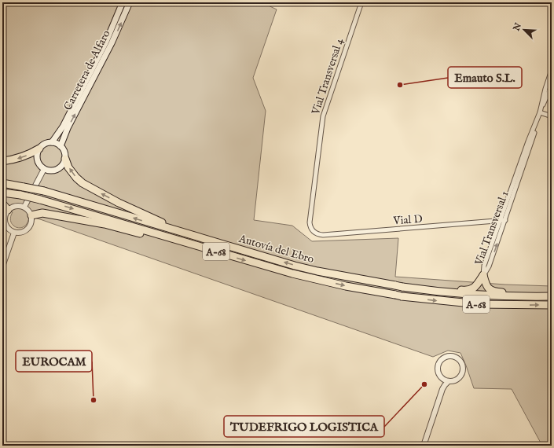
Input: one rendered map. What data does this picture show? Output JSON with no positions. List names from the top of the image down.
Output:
{
  "streets": {
    "highway": ["Autovía del Ebro", "A-68"],
    "main road": ["Carretera de Alfaro"],
    "street": ["Vial Transversal 4", "Vial D", "Vial Transversal 1"]
  },
  "crossings": [
    ["Vial Transversal 4", "Vial D"],
    ["Vial D", "Vial Transversal 1"]
  ],
  "places": ["Emauto S.L.", "TUDEFRIGO LOGISTICA", "EUROCAM"],
  "north": "top left"
}
